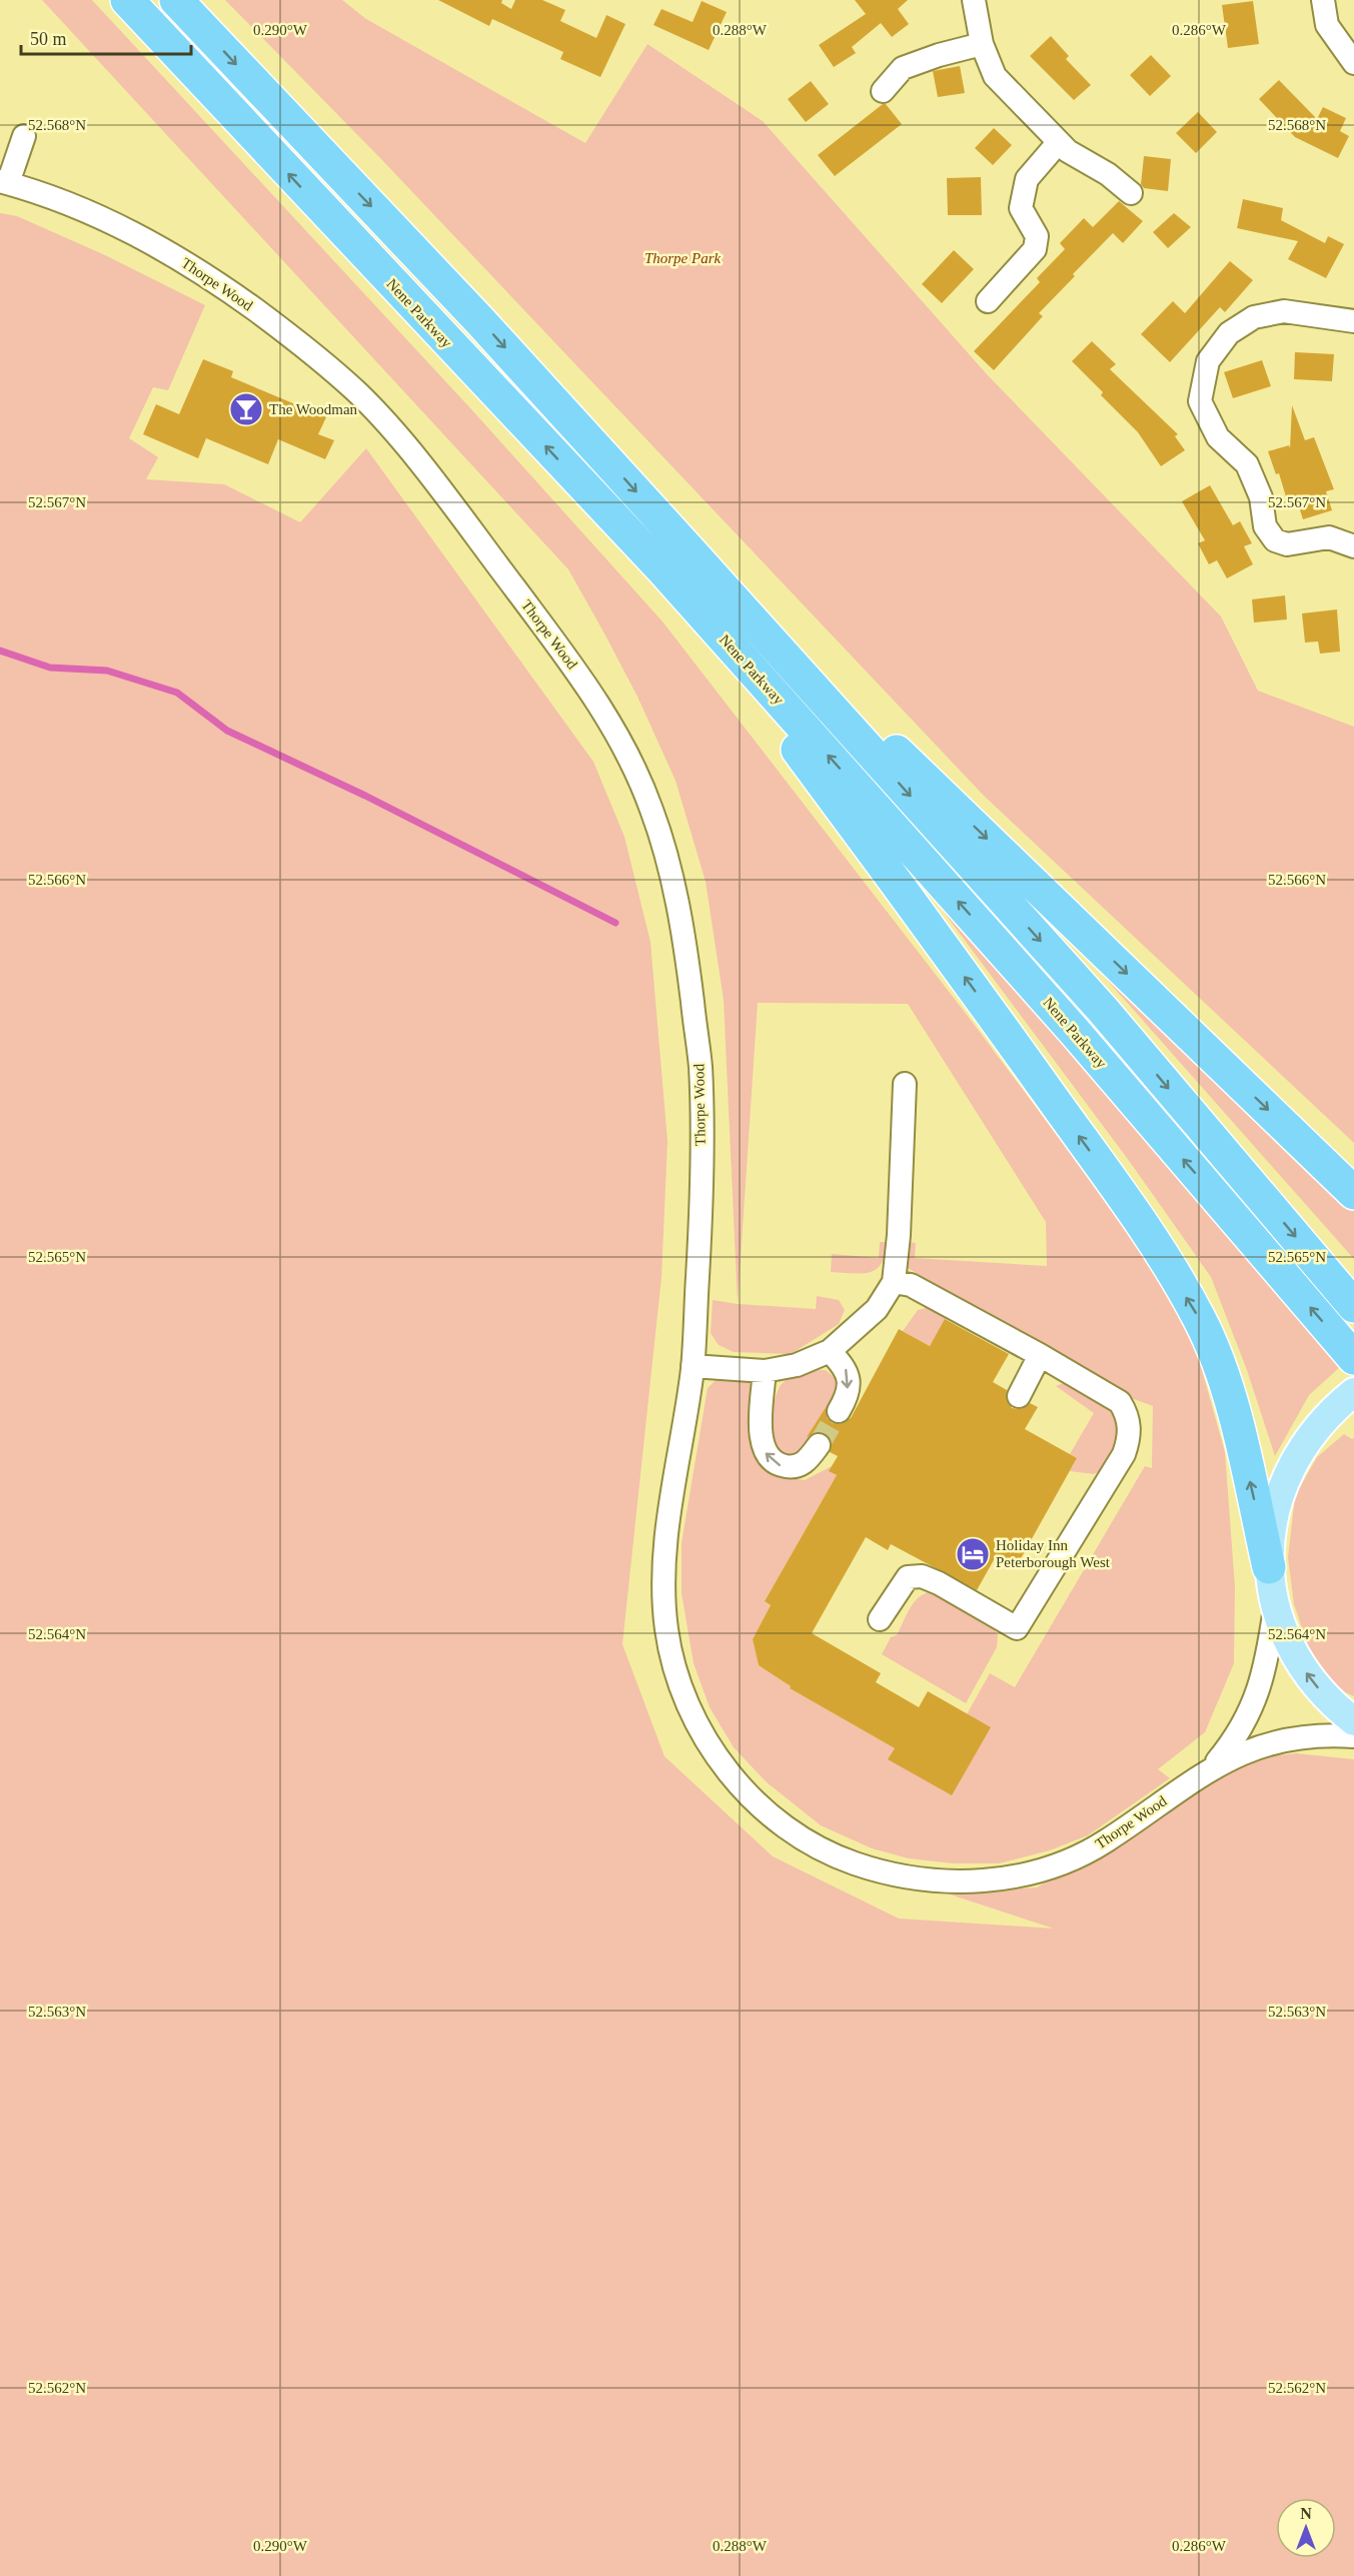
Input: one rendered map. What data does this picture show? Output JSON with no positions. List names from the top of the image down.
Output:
{
  "streets": {
    "highway": ["Nene Parkway"],
    "street": ["Thorpe Wood"]
  },
  "parks": ["Thorpe Park"],
  "places": {
    "bar": ["The Woodman"],
    "hotel": ["Holiday Inn Peterborough West"]
  },
  "scale_bar": "50 m",
  "north": "top",
  "coordinates": [
    "0.290°W",
    "0.288°W",
    "0.286°W",
    "52.568°N",
    "52.567°N",
    "52.566°N",
    "52.565°N",
    "52.564°N",
    "52.563°N",
    "52.562°N"
  ]
}
